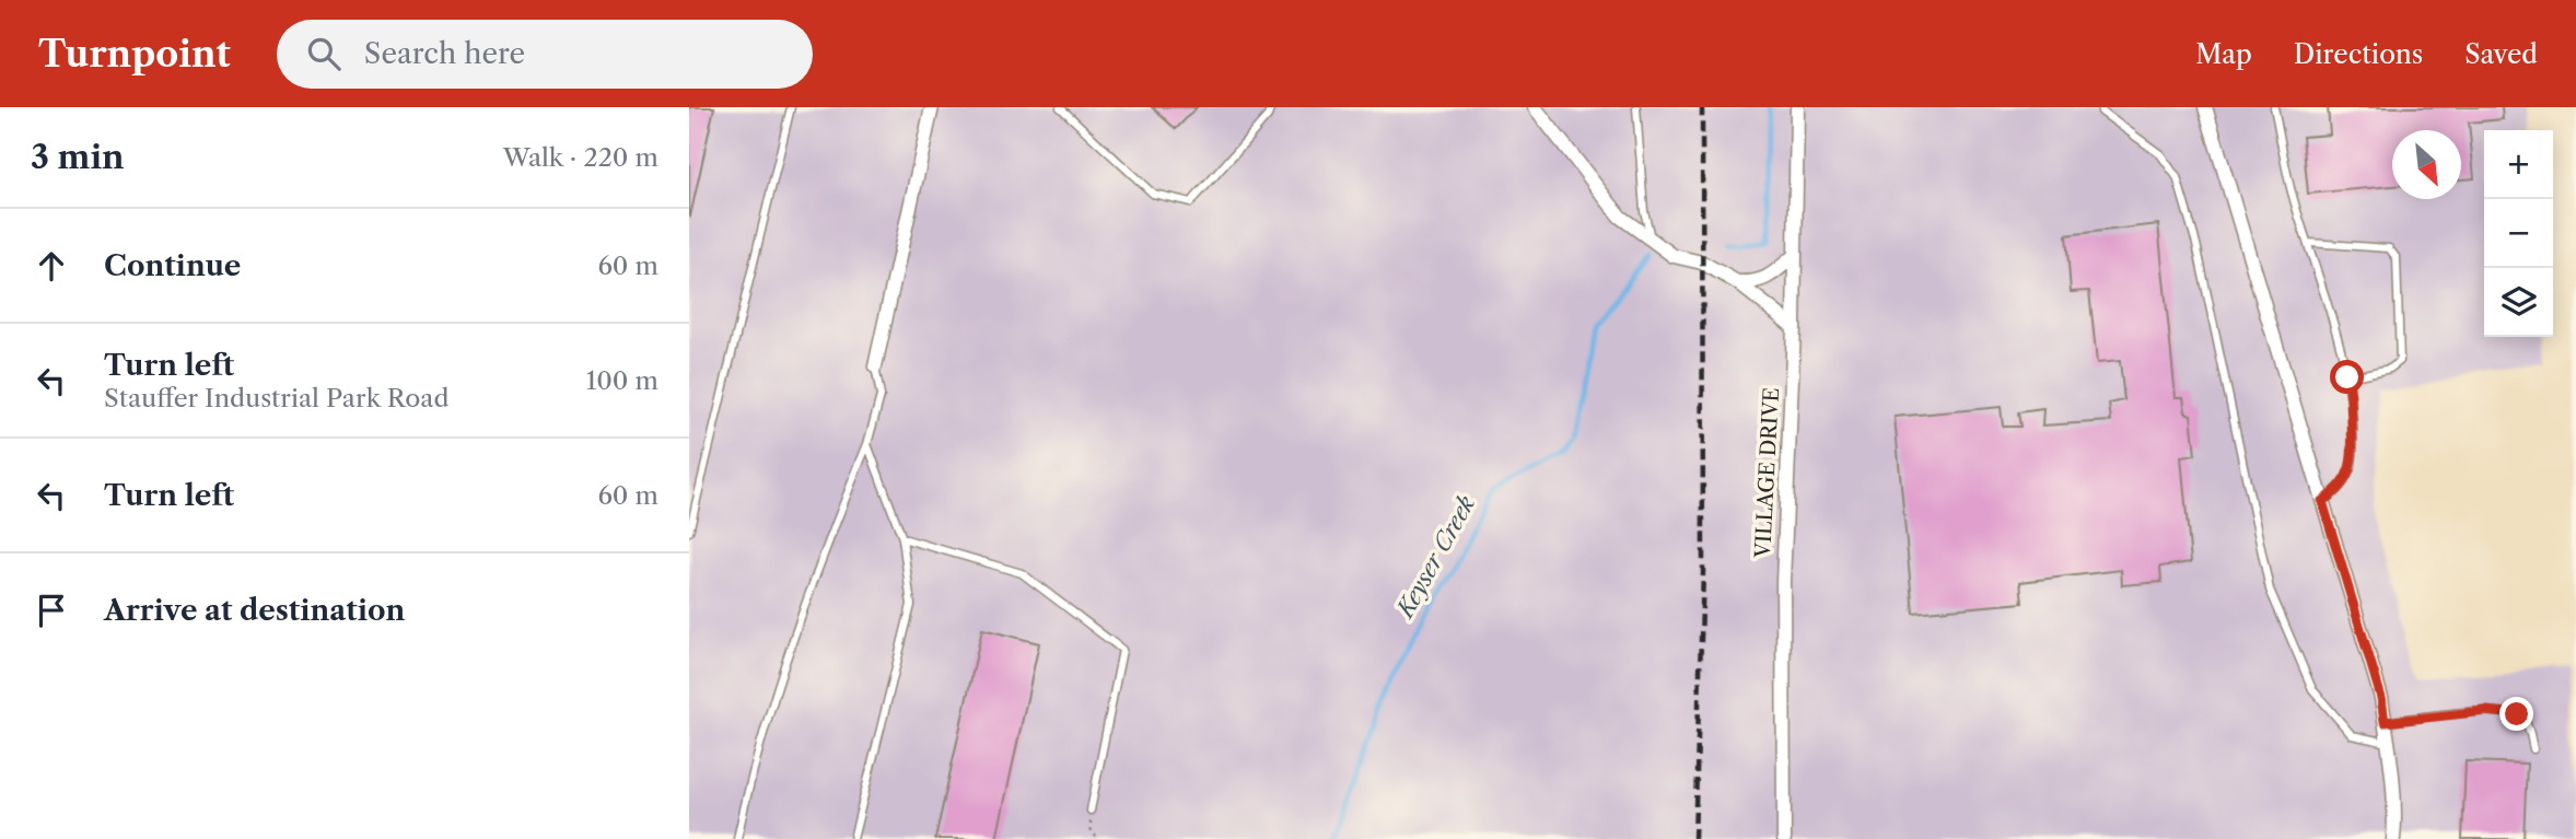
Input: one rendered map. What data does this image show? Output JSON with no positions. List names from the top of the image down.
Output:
{
  "streets": {
    "street": ["VILLAGE DRIVE"]
  },
  "water": ["Keyser Creek"],
  "north": "bottom right",
  "page": {
    "header": "Turnpoint",
    "search": "Search here",
    "nav": ["Map", "Directions", "Saved"],
    "heading": ["3 min", "Walk · 220 m"],
    "map_buttons": ["+", "−"],
    "list": [
      ["Continue", "60 m"],
      ["Turn left", "Stauffer Industrial Park Road", "100 m"],
      ["Turn left", "60 m"],
      "Arrive at destination"
    ]
  }
}
